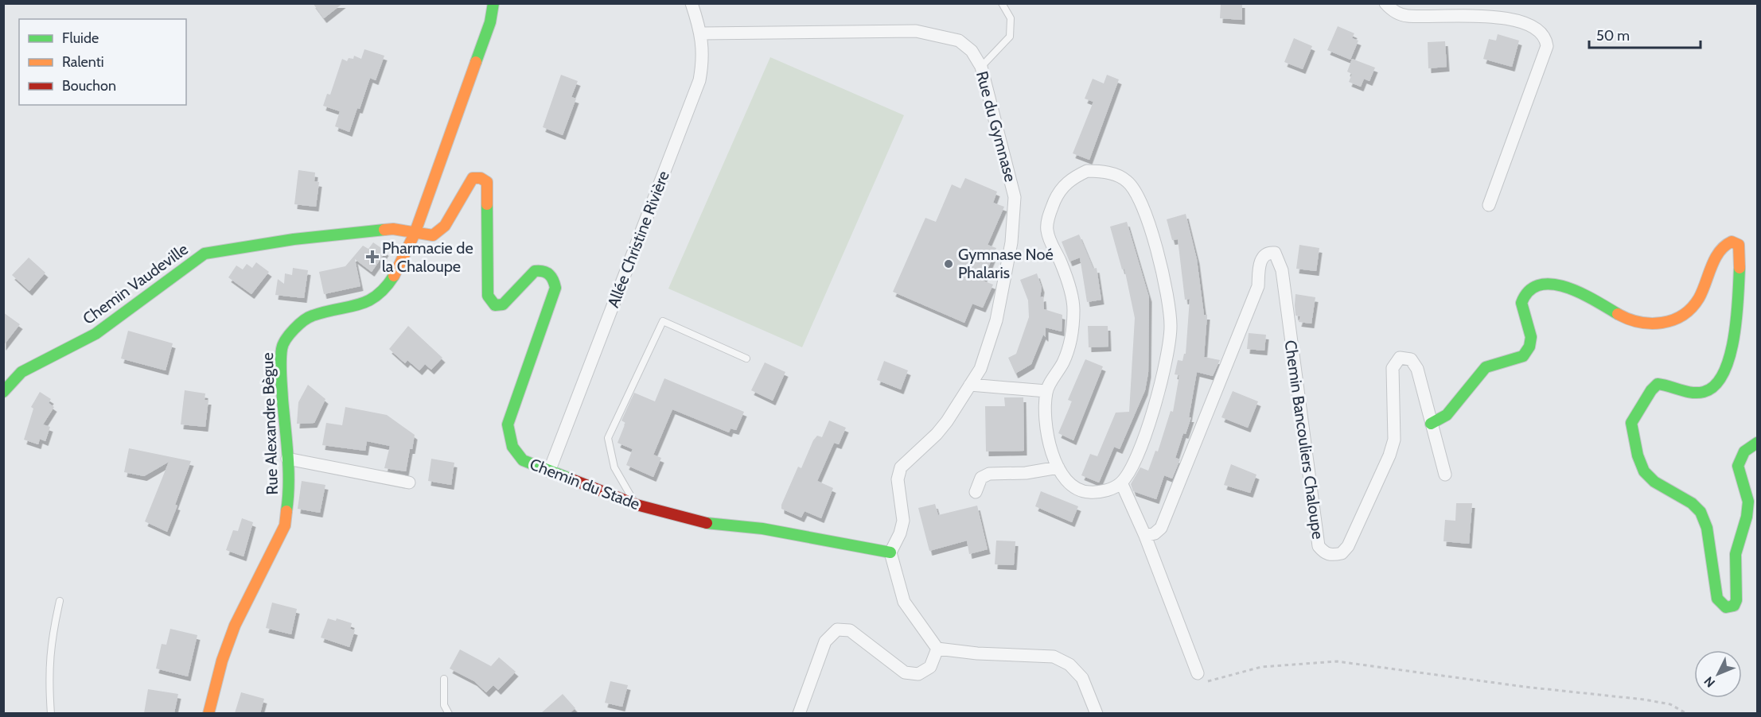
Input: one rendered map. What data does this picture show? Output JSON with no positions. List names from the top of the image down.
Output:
{
  "streets": {
    "street": [
      "Rue du Gymnase",
      "Allée Christine Rivière",
      "Chemin Vaudeville",
      "Rue Alexandre Bègue",
      "Chemin Bancouliers Chaloupe",
      "Chemin du Stade"
    ]
  },
  "crossings": [
    ["Rue du Gymnase", "Allée Christine Rivière"],
    ["Allée Christine Rivière", "Chemin du Stade"],
    ["Chemin Vaudeville", "Rue Alexandre Bègue"],
    ["Chemin Vaudeville", "Chemin du Stade"],
    ["Rue Alexandre Bègue", "Chemin du Stade"]
  ],
  "places": {
    "health": ["Pharmacie de la Chaloupe"],
    "other": ["Gymnase Noé Phalaris"]
  },
  "legend": ["Fluide", "Ralenti", "Bouchon"],
  "scale_bar": "50 m",
  "north": "bottom left"
}
